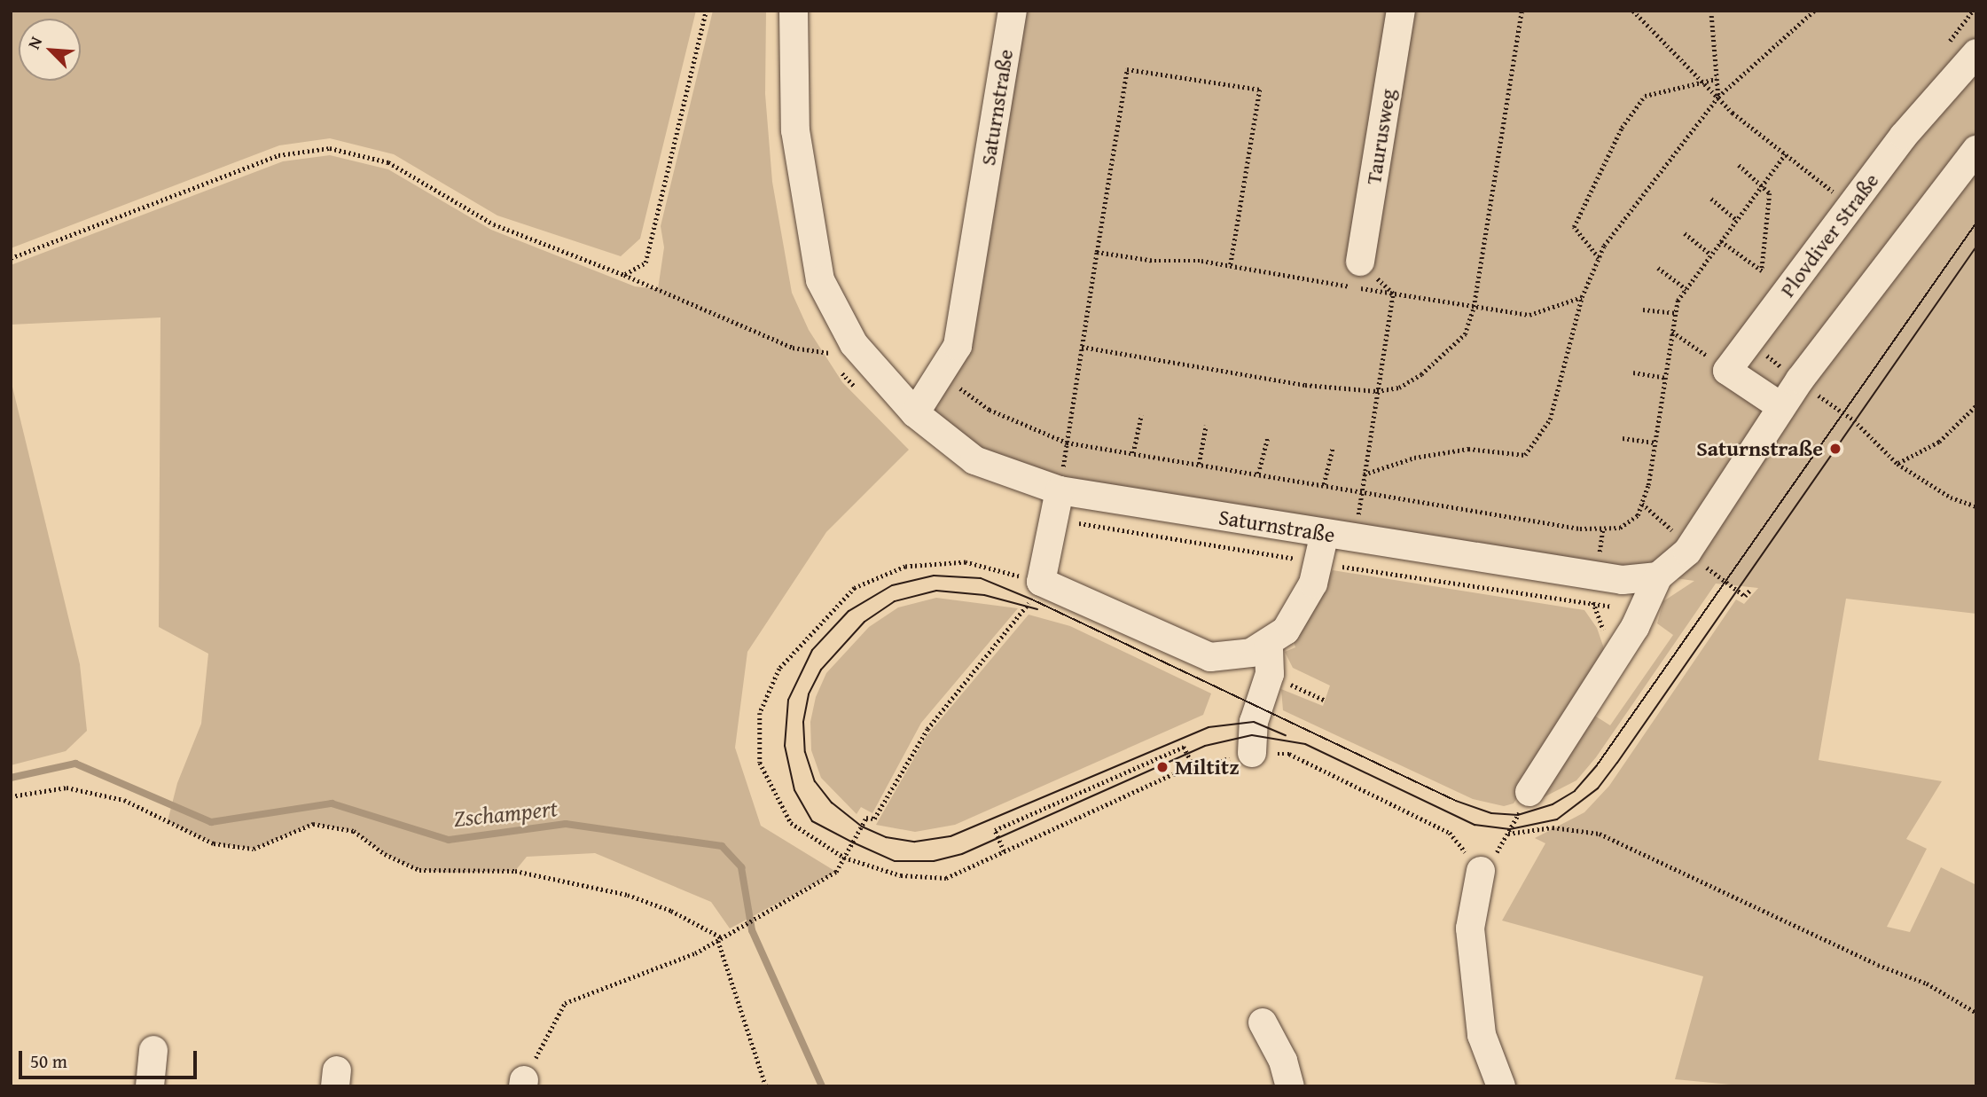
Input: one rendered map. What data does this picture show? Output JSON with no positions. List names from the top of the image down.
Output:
{
  "streets": {
    "street": ["Saturnstraße", "Taurusweg", "Plovdiver Straße"]
  },
  "water": ["Zschampert"],
  "places": ["Saturnstraße", "Miltitz"],
  "scale_bar": "50 m",
  "north": "top left"
}
